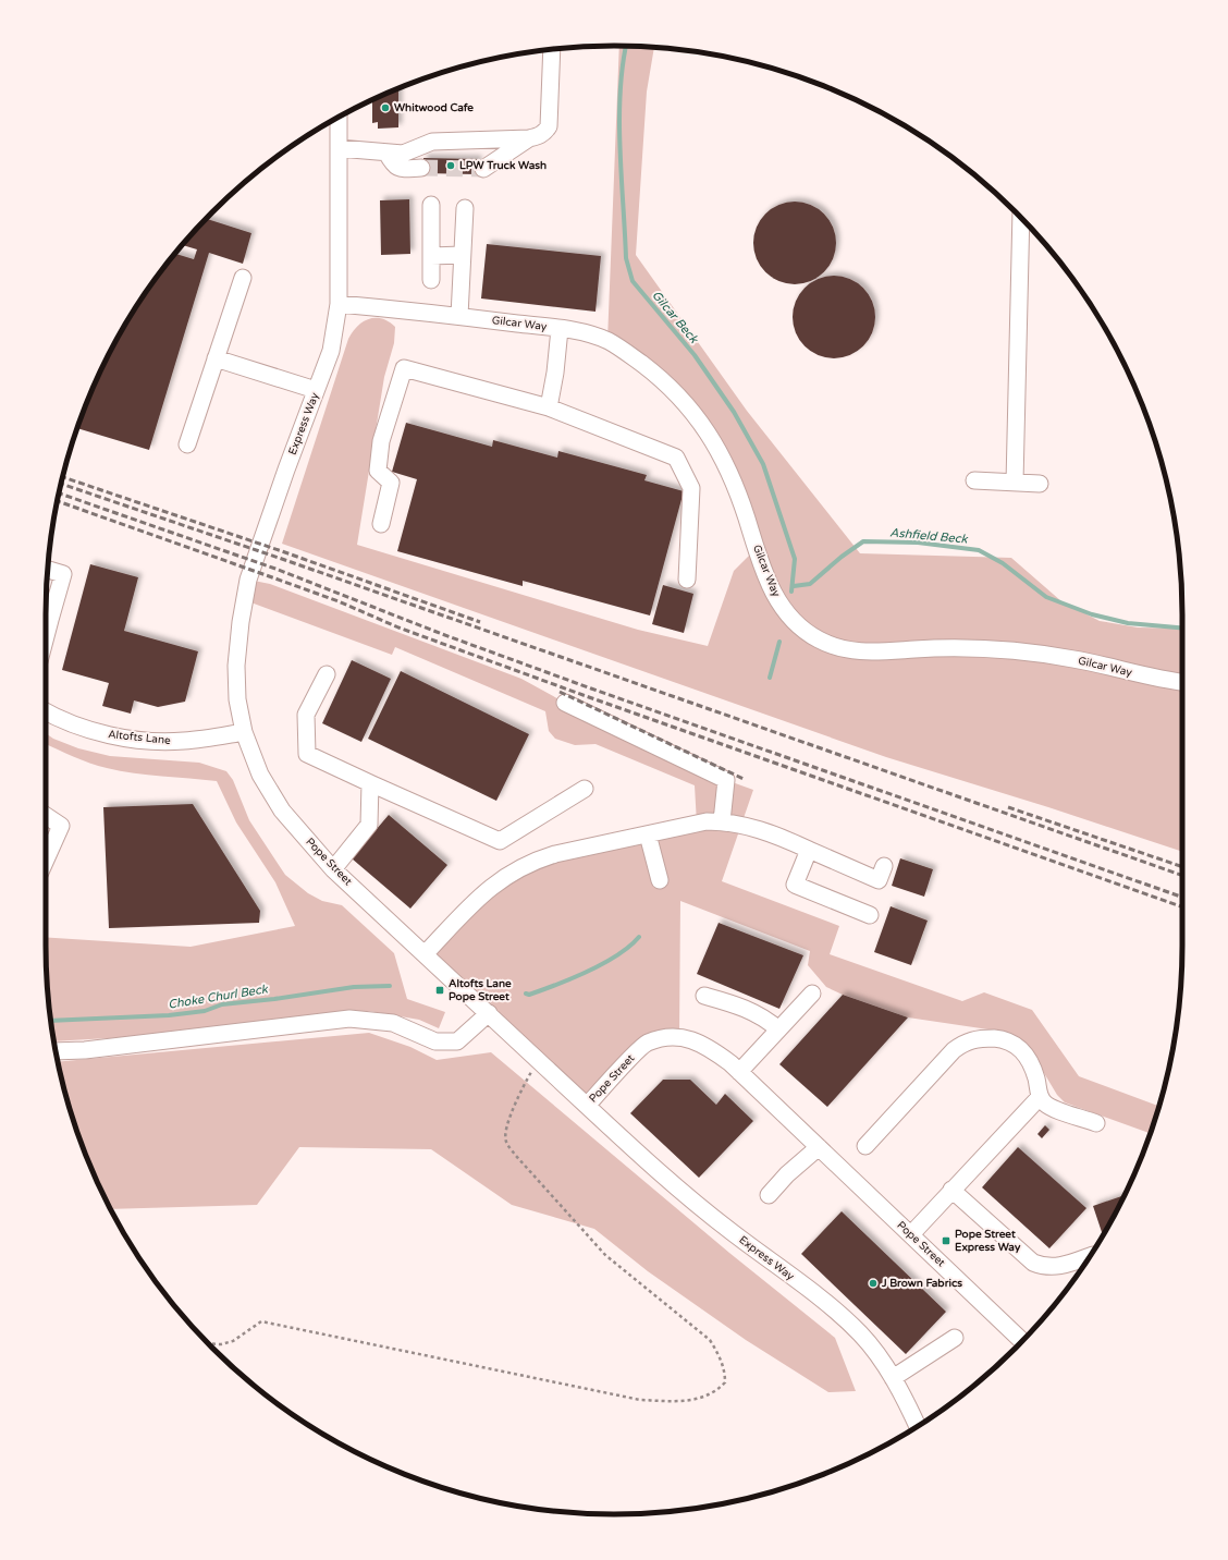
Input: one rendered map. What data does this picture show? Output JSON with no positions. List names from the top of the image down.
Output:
{
  "streets": {
    "street": [
      "Gilcar Way",
      "Express Way",
      "Altofts Lane",
      "Pope Street"
    ]
  },
  "crossings": [
    ["Gilcar Way", "Express Way"],
    ["Express Way", "Altofts Lane"],
    ["Express Way", "Pope Street"],
    ["Altofts Lane", "Pope Street"]
  ],
  "water": ["Gilcar Beck", "Ashfield Beck", "Choke Churl Beck"],
  "places": {
    "other": ["Whitwood Cafe", "LPW Truck Wash", "J Brown Fabrics"],
    "transit": ["Altofts Lane Pope Street", "Pope Street Express Way"]
  }
}
